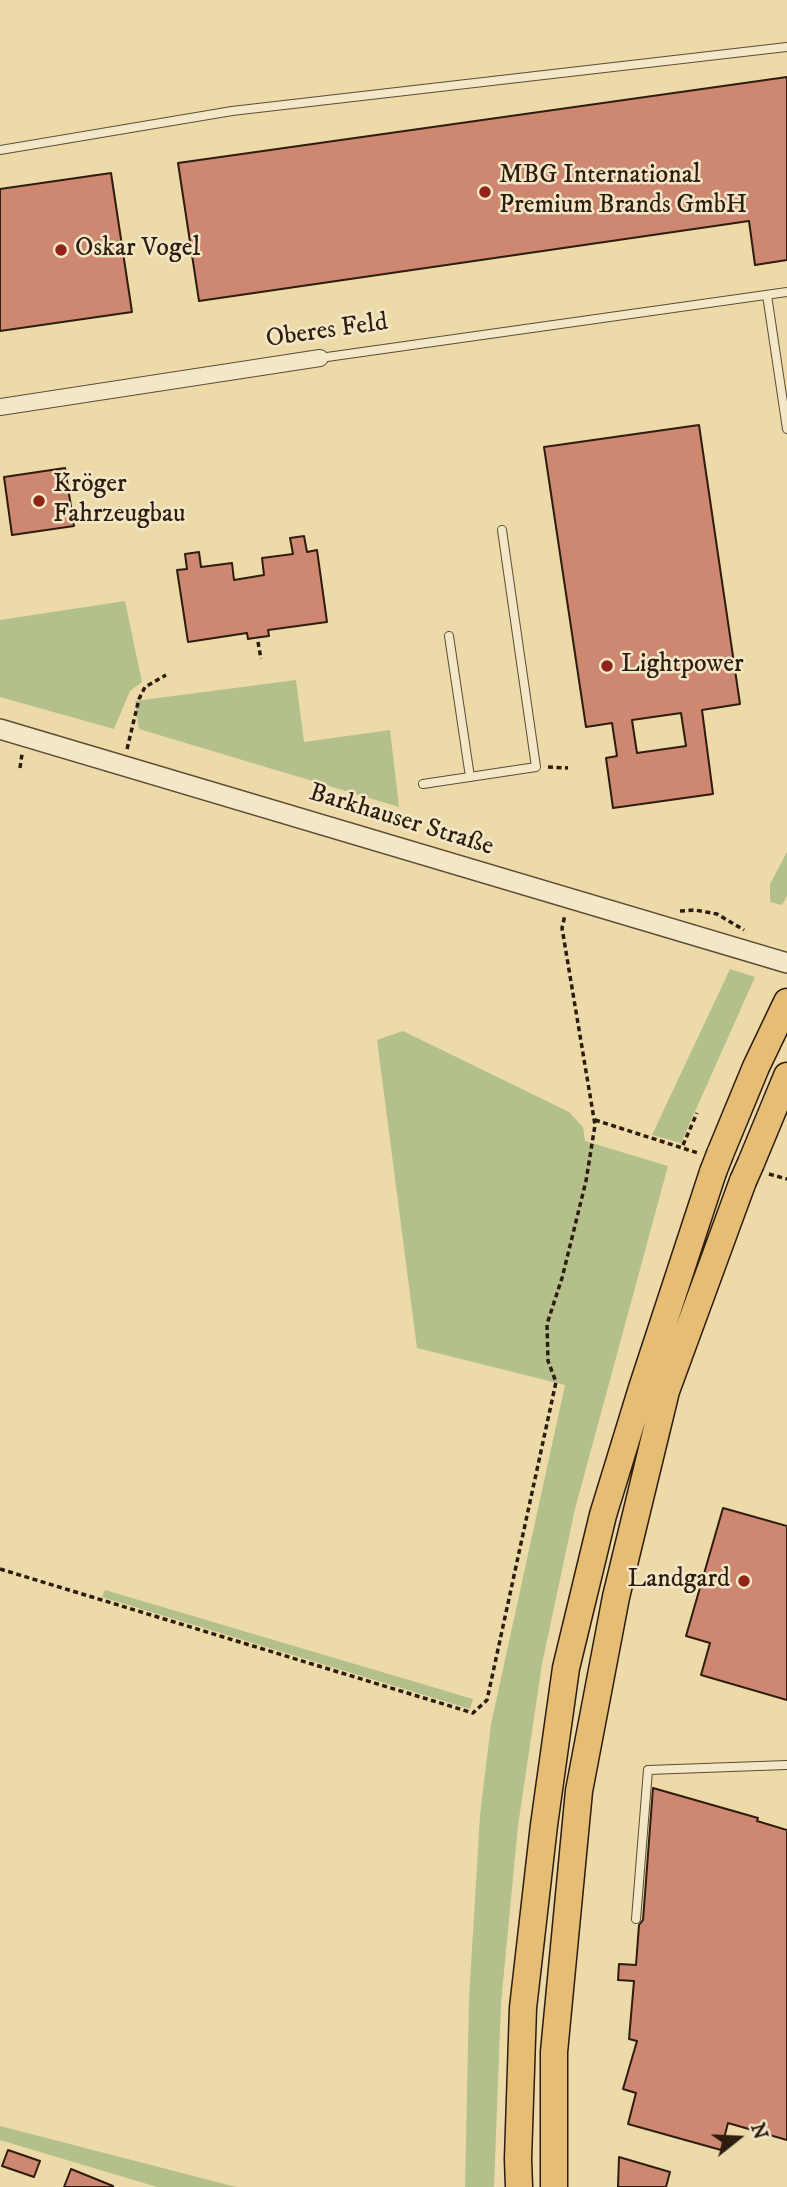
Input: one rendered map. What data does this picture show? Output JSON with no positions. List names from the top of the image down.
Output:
{
  "streets": {
    "street": ["Oberes Feld", "Barkhauser Straße"]
  },
  "places": [
    "MBG International Premium Brands GmbH",
    "Oskar Vogel",
    "Kröger Fahrzeugbau",
    "Lightpower",
    "Landgard"
  ],
  "north": "right"
}
